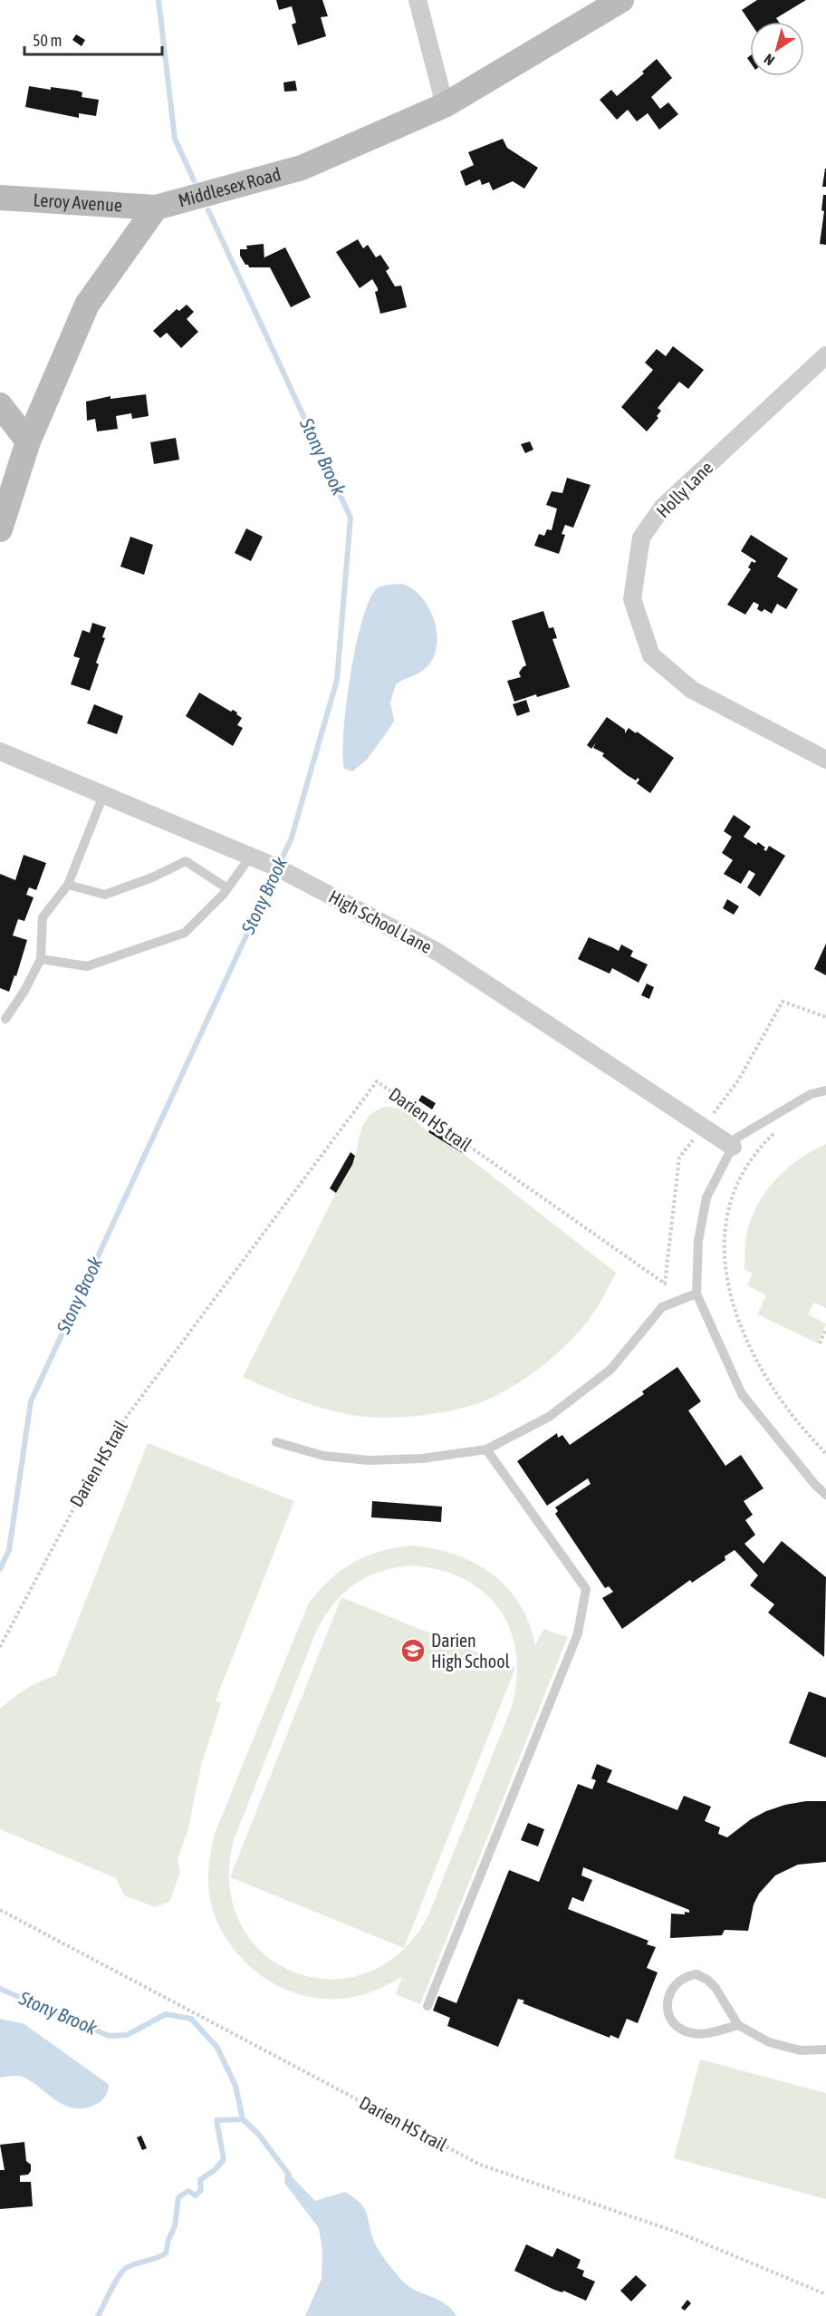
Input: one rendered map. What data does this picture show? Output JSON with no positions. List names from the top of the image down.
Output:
{
  "streets": {
    "main road": ["Middlesex Road", "Leroy Avenue"],
    "street": ["Holly Lane", "High School Lane"],
    "path": ["Darien HS trail"]
  },
  "crossings": [
    ["Middlesex Road", "Leroy Avenue"],
    ["High School Lane", "Darien HS trail"]
  ],
  "water": ["Stony Brook"],
  "places": {
    "school or university": ["Darien High School"]
  },
  "scale_bar": "50 m",
  "north": "bottom left"
}
